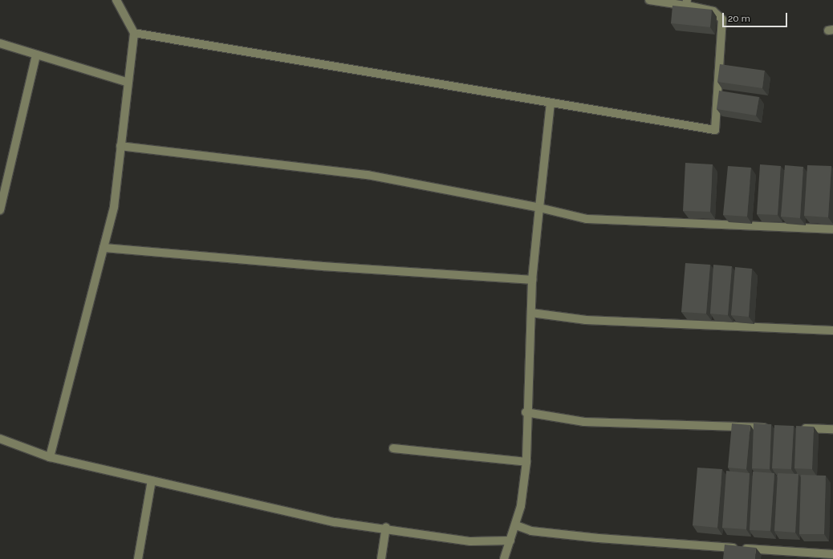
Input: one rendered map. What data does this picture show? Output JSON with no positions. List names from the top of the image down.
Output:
{
  "scale_bar": "20 m"
}
